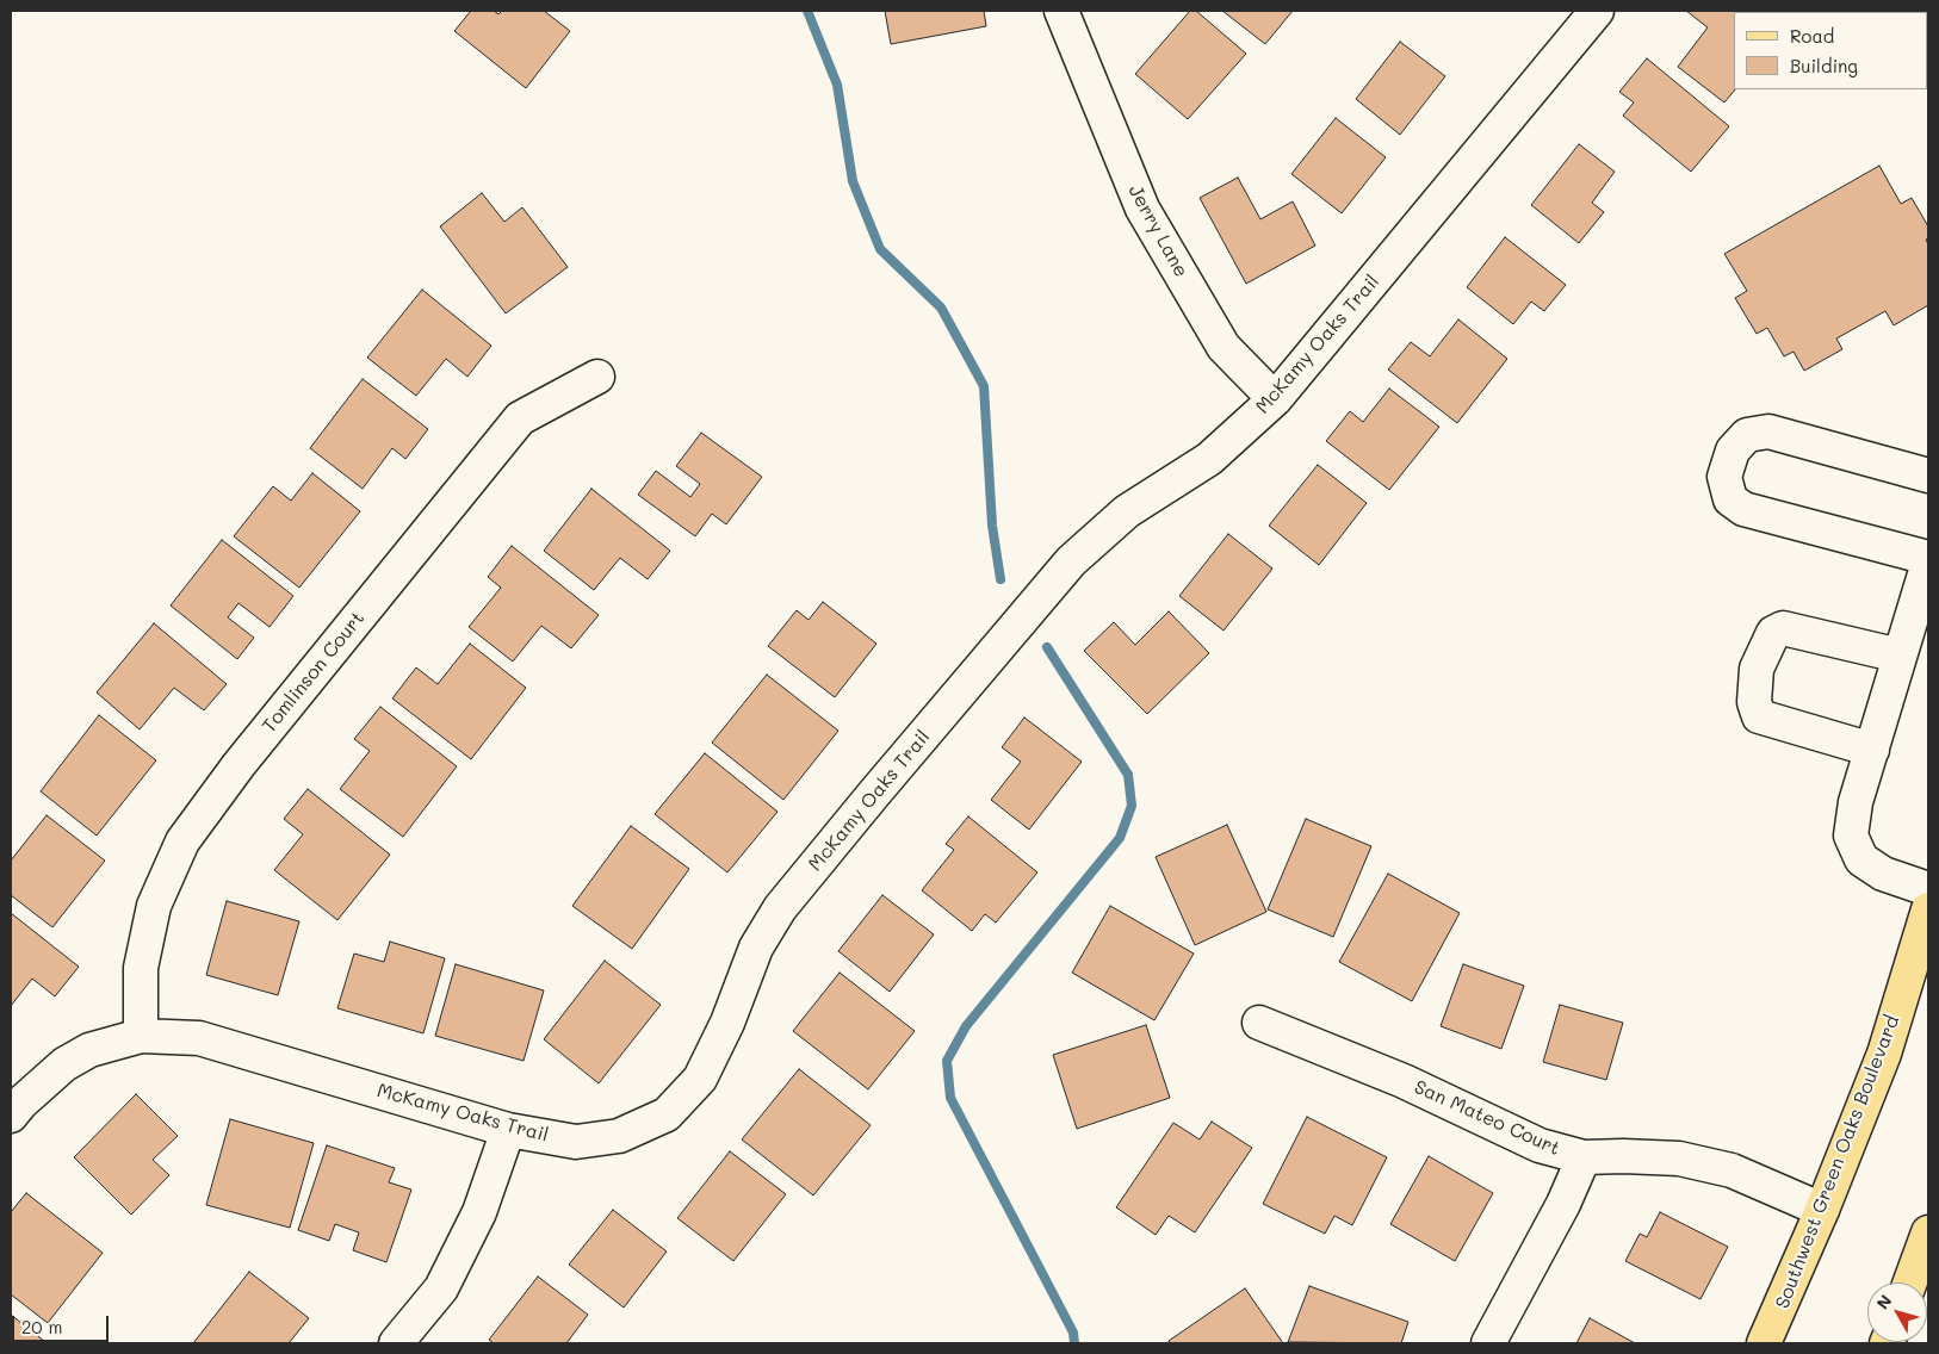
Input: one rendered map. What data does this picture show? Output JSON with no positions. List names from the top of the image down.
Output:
{
  "streets": {
    "main road": ["Southwest Green Oaks Boulevard"],
    "street": [
      "Jerry Lane",
      "McKamy Oaks Trail",
      "Tomlinson Court",
      "San Mateo Court"
    ]
  },
  "crossings": [
    ["Jerry Lane", "McKamy Oaks Trail"],
    ["McKamy Oaks Trail", "Tomlinson Court"],
    ["San Mateo Court", "Southwest Green Oaks Boulevard"]
  ],
  "legend": ["Road", "Building"],
  "scale_bar": "20 m",
  "north": "top left"
}
